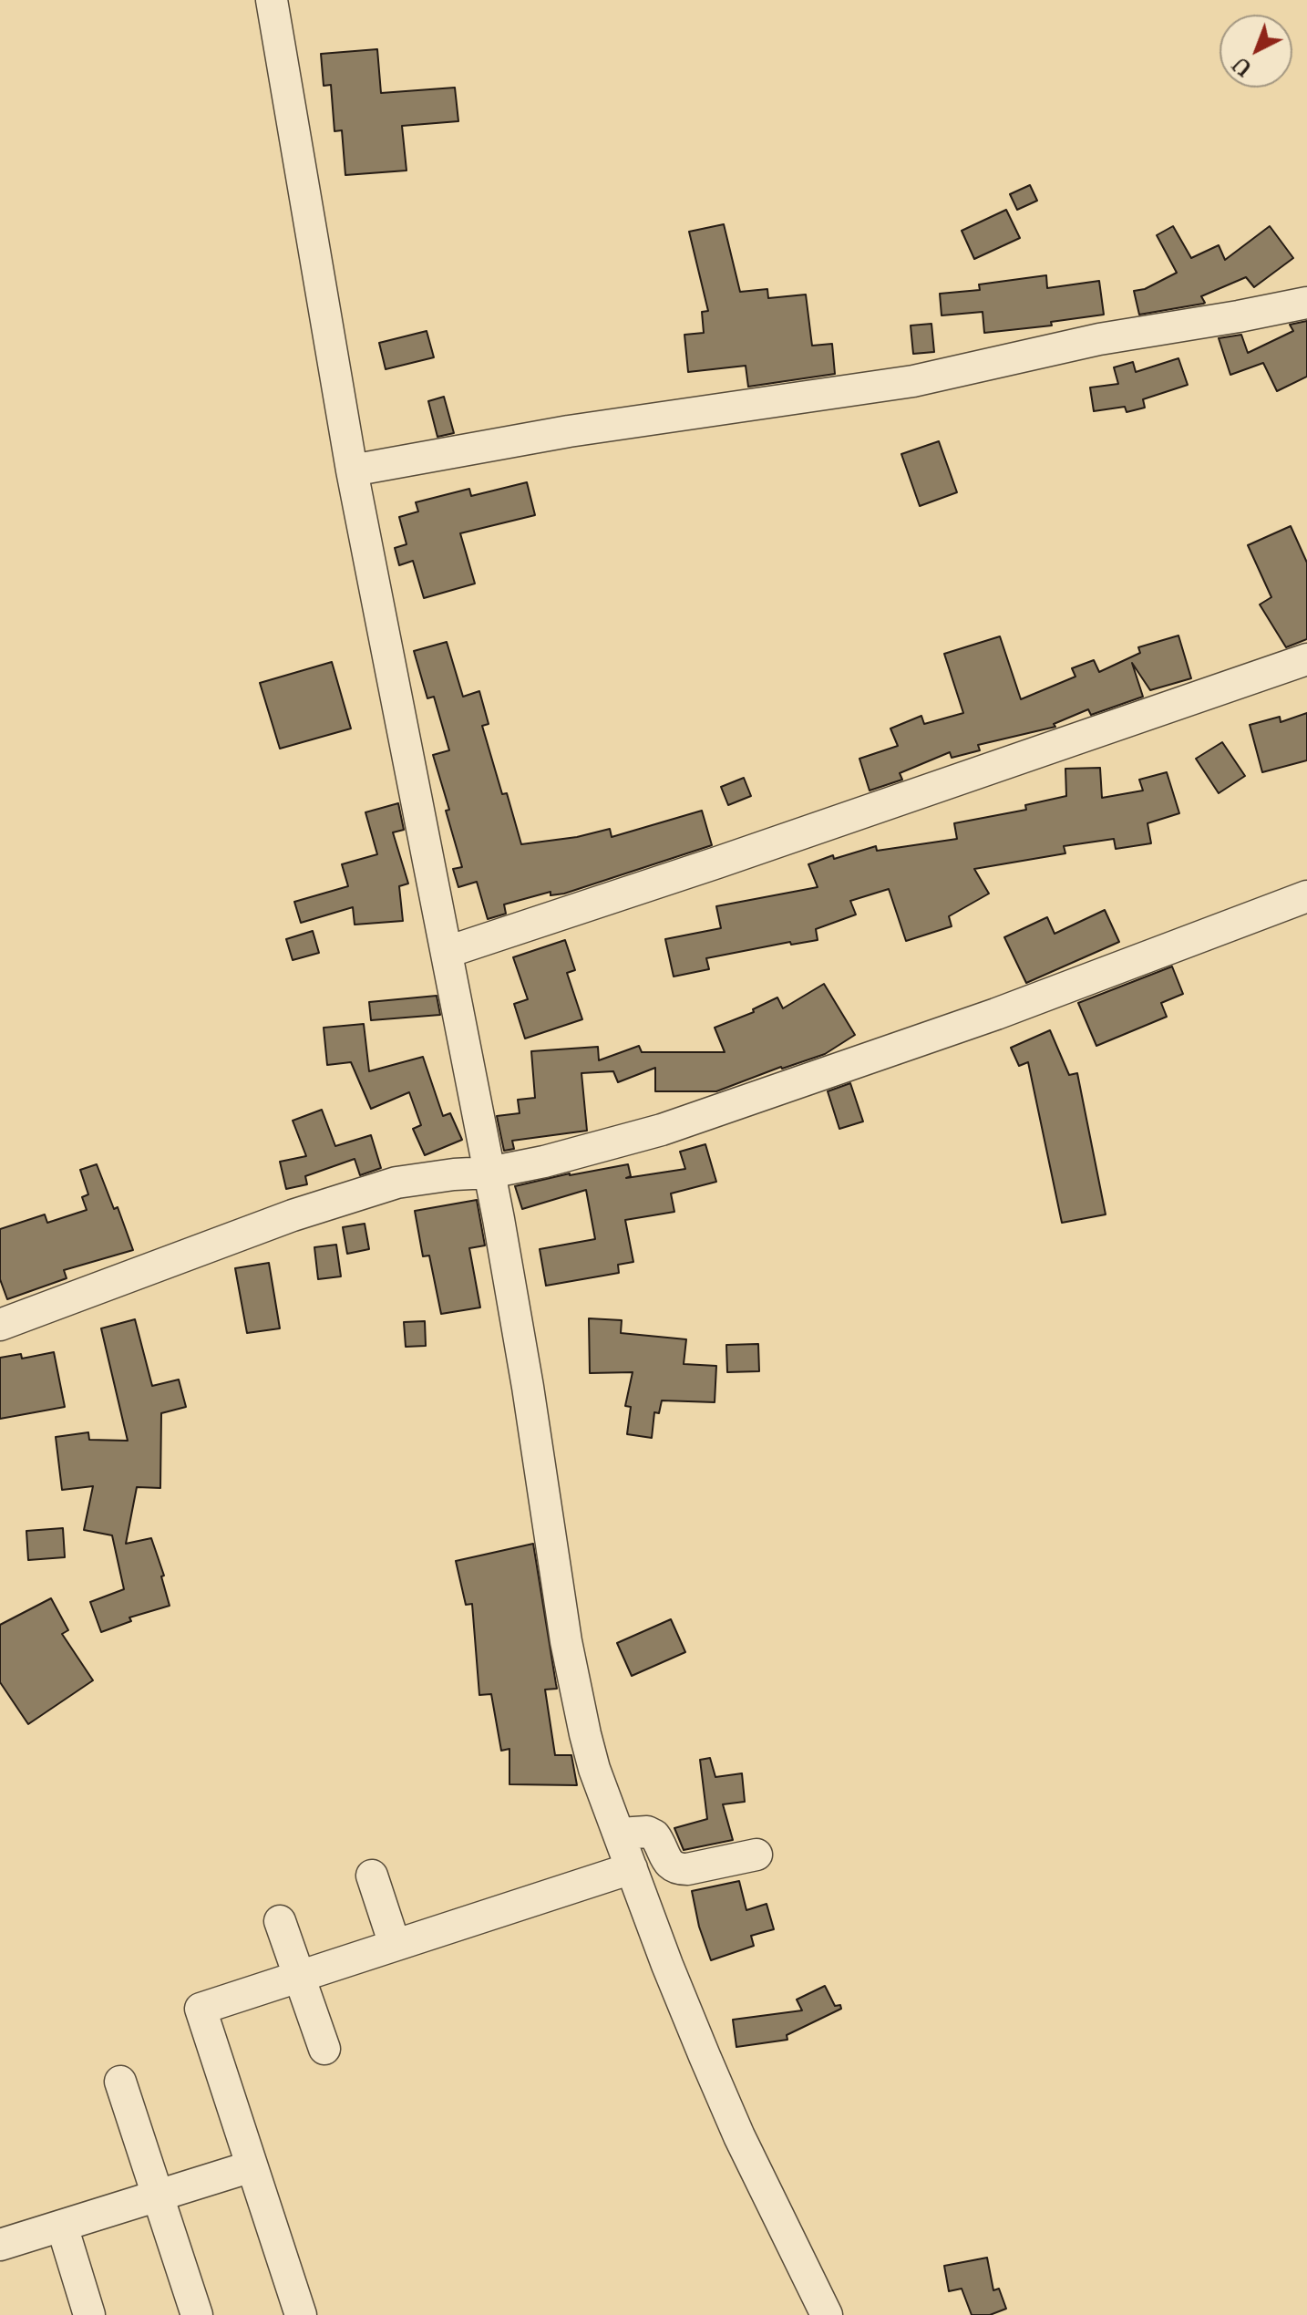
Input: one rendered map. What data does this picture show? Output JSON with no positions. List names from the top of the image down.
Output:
{
  "north": "bottom left"
}
